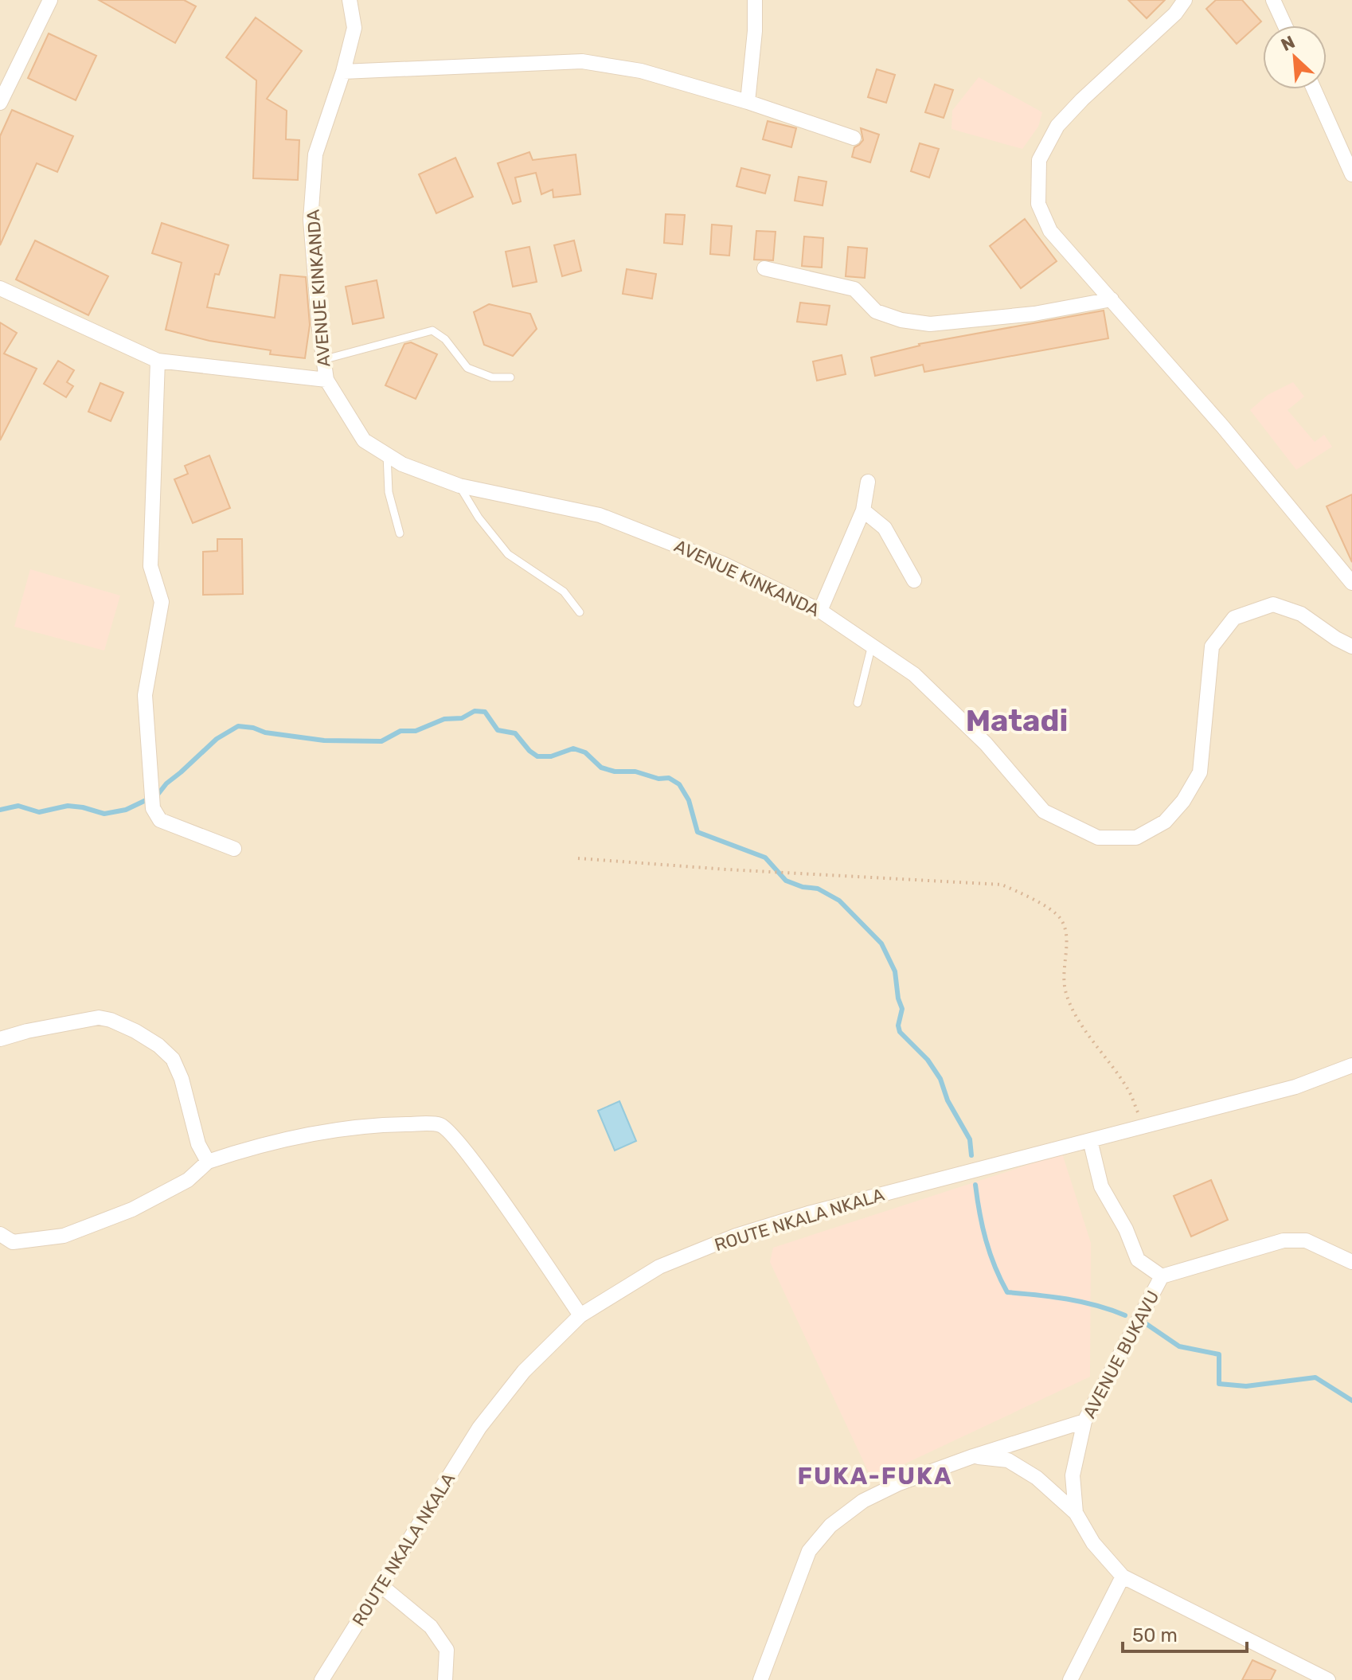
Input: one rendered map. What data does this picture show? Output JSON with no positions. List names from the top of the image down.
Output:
{
  "streets": {
    "street": ["AVENUE KINKANDA", "ROUTE NKALA NKALA", "AVENUE BUKAVU"]
  },
  "districts": ["Matadi", "FUKA-FUKA"],
  "scale_bar": "50 m",
  "north": "top left"
}
